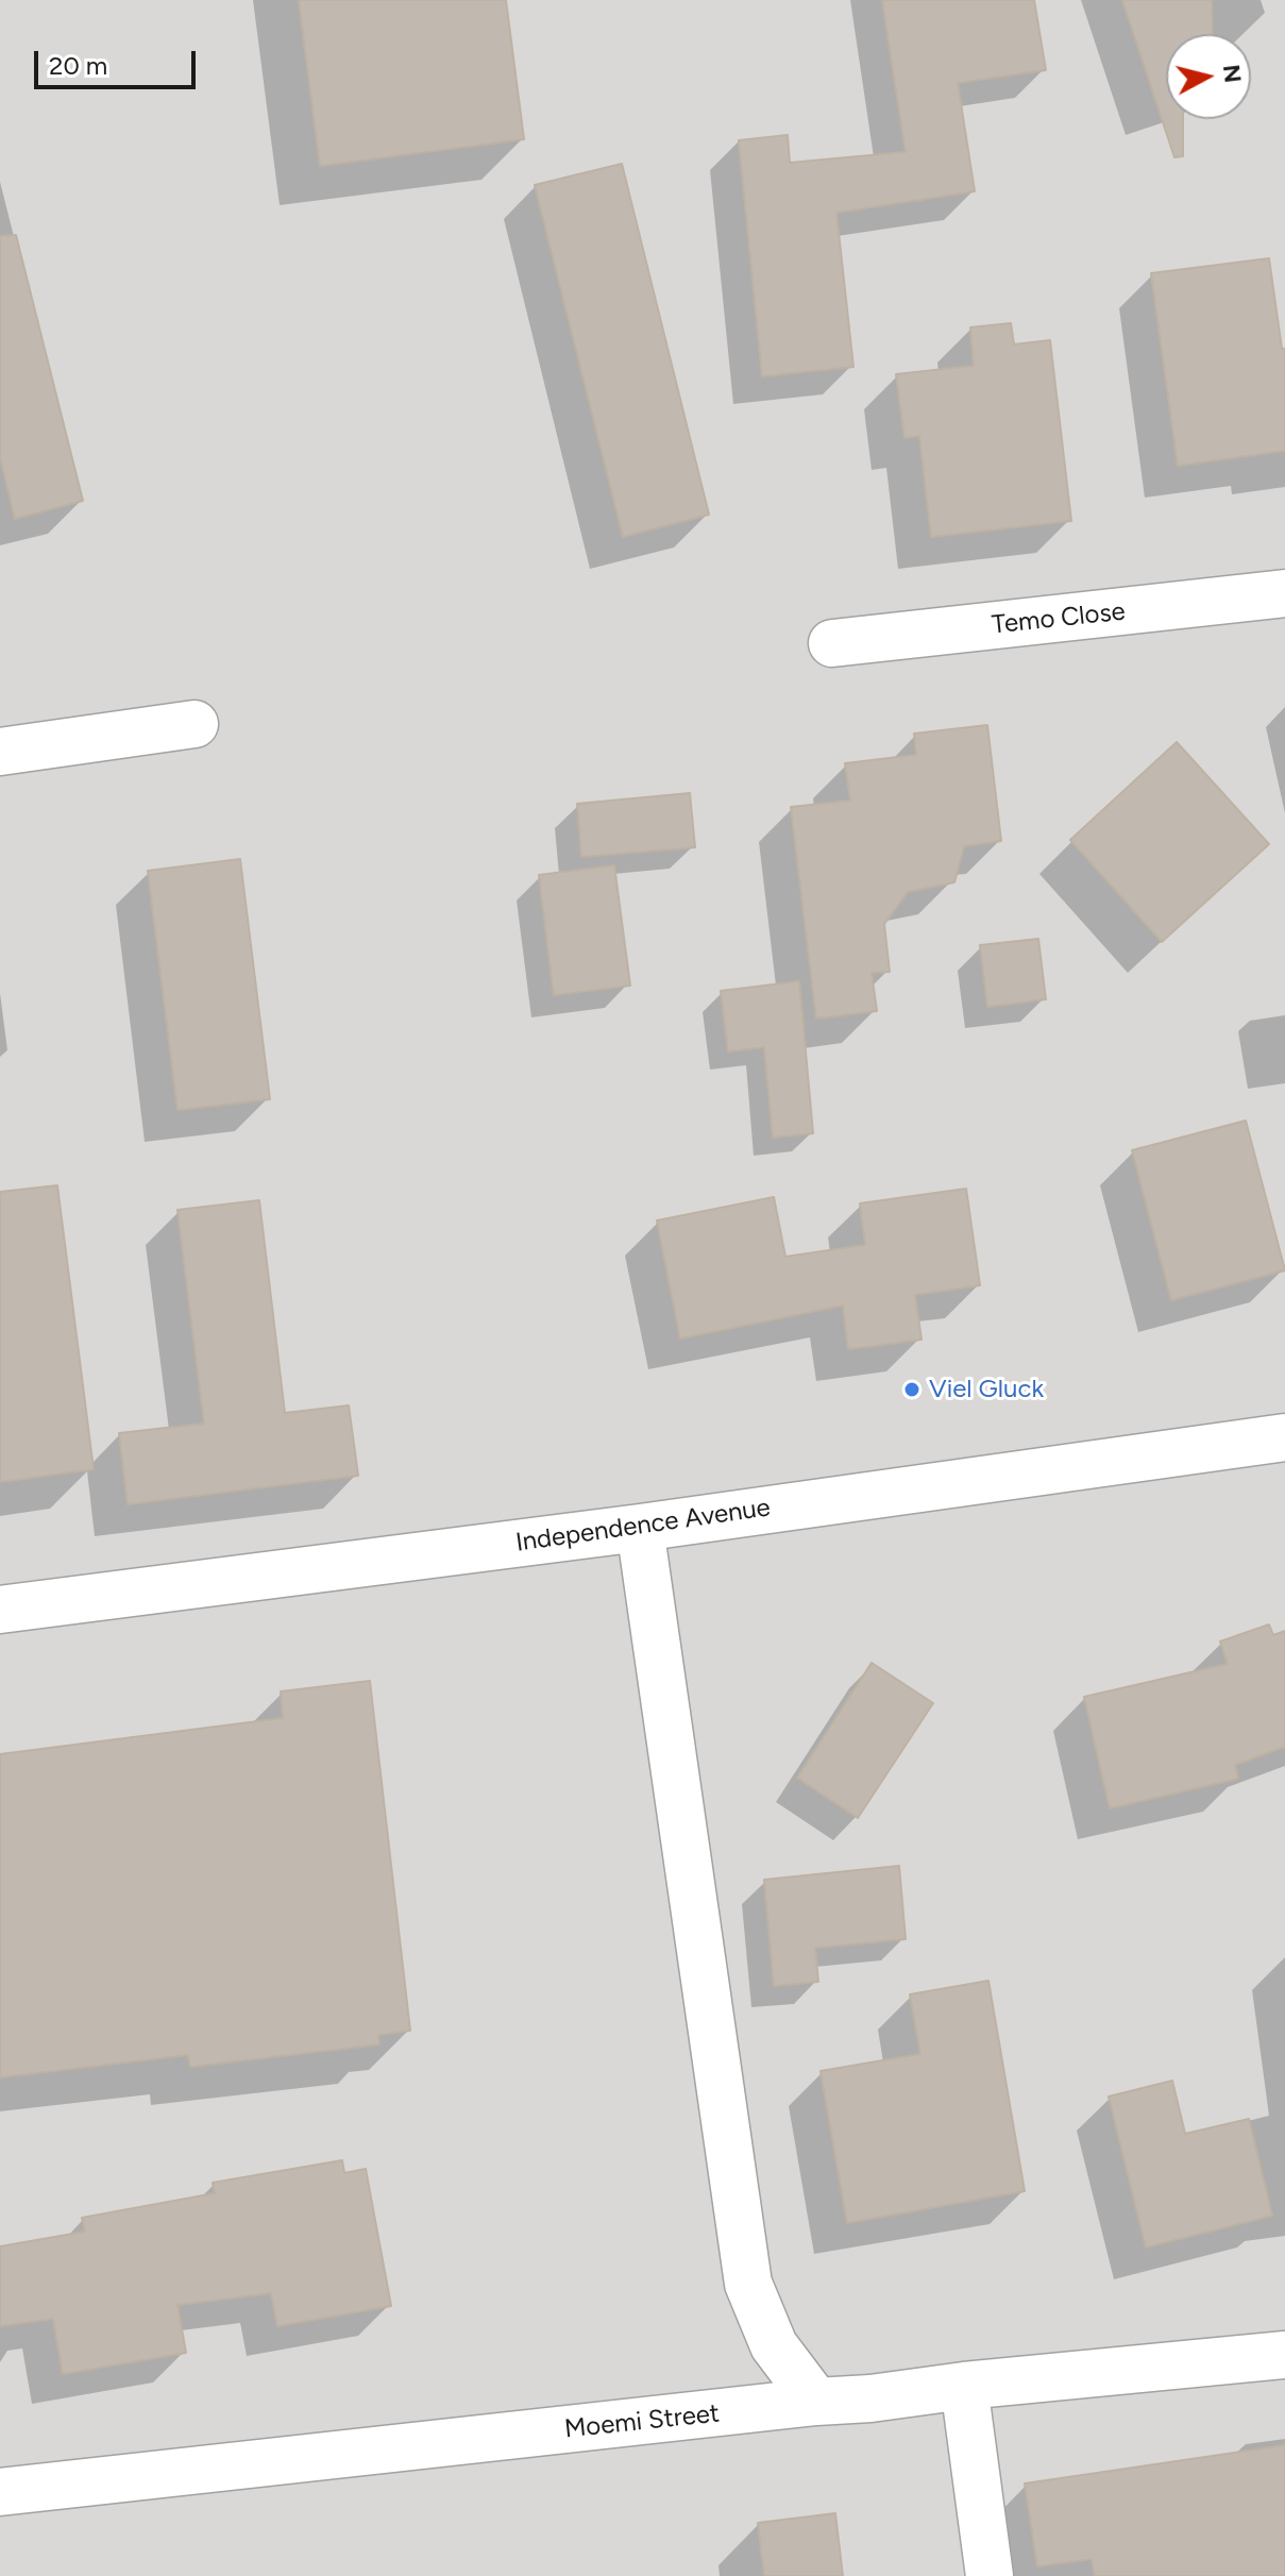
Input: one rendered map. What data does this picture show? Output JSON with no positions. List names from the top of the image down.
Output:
{
  "streets": {
    "street": ["Temo Close", "Independence Avenue", "Moemi Street"]
  },
  "places": ["Viel Gluck"],
  "scale_bar": "20 m",
  "north": "right"
}
